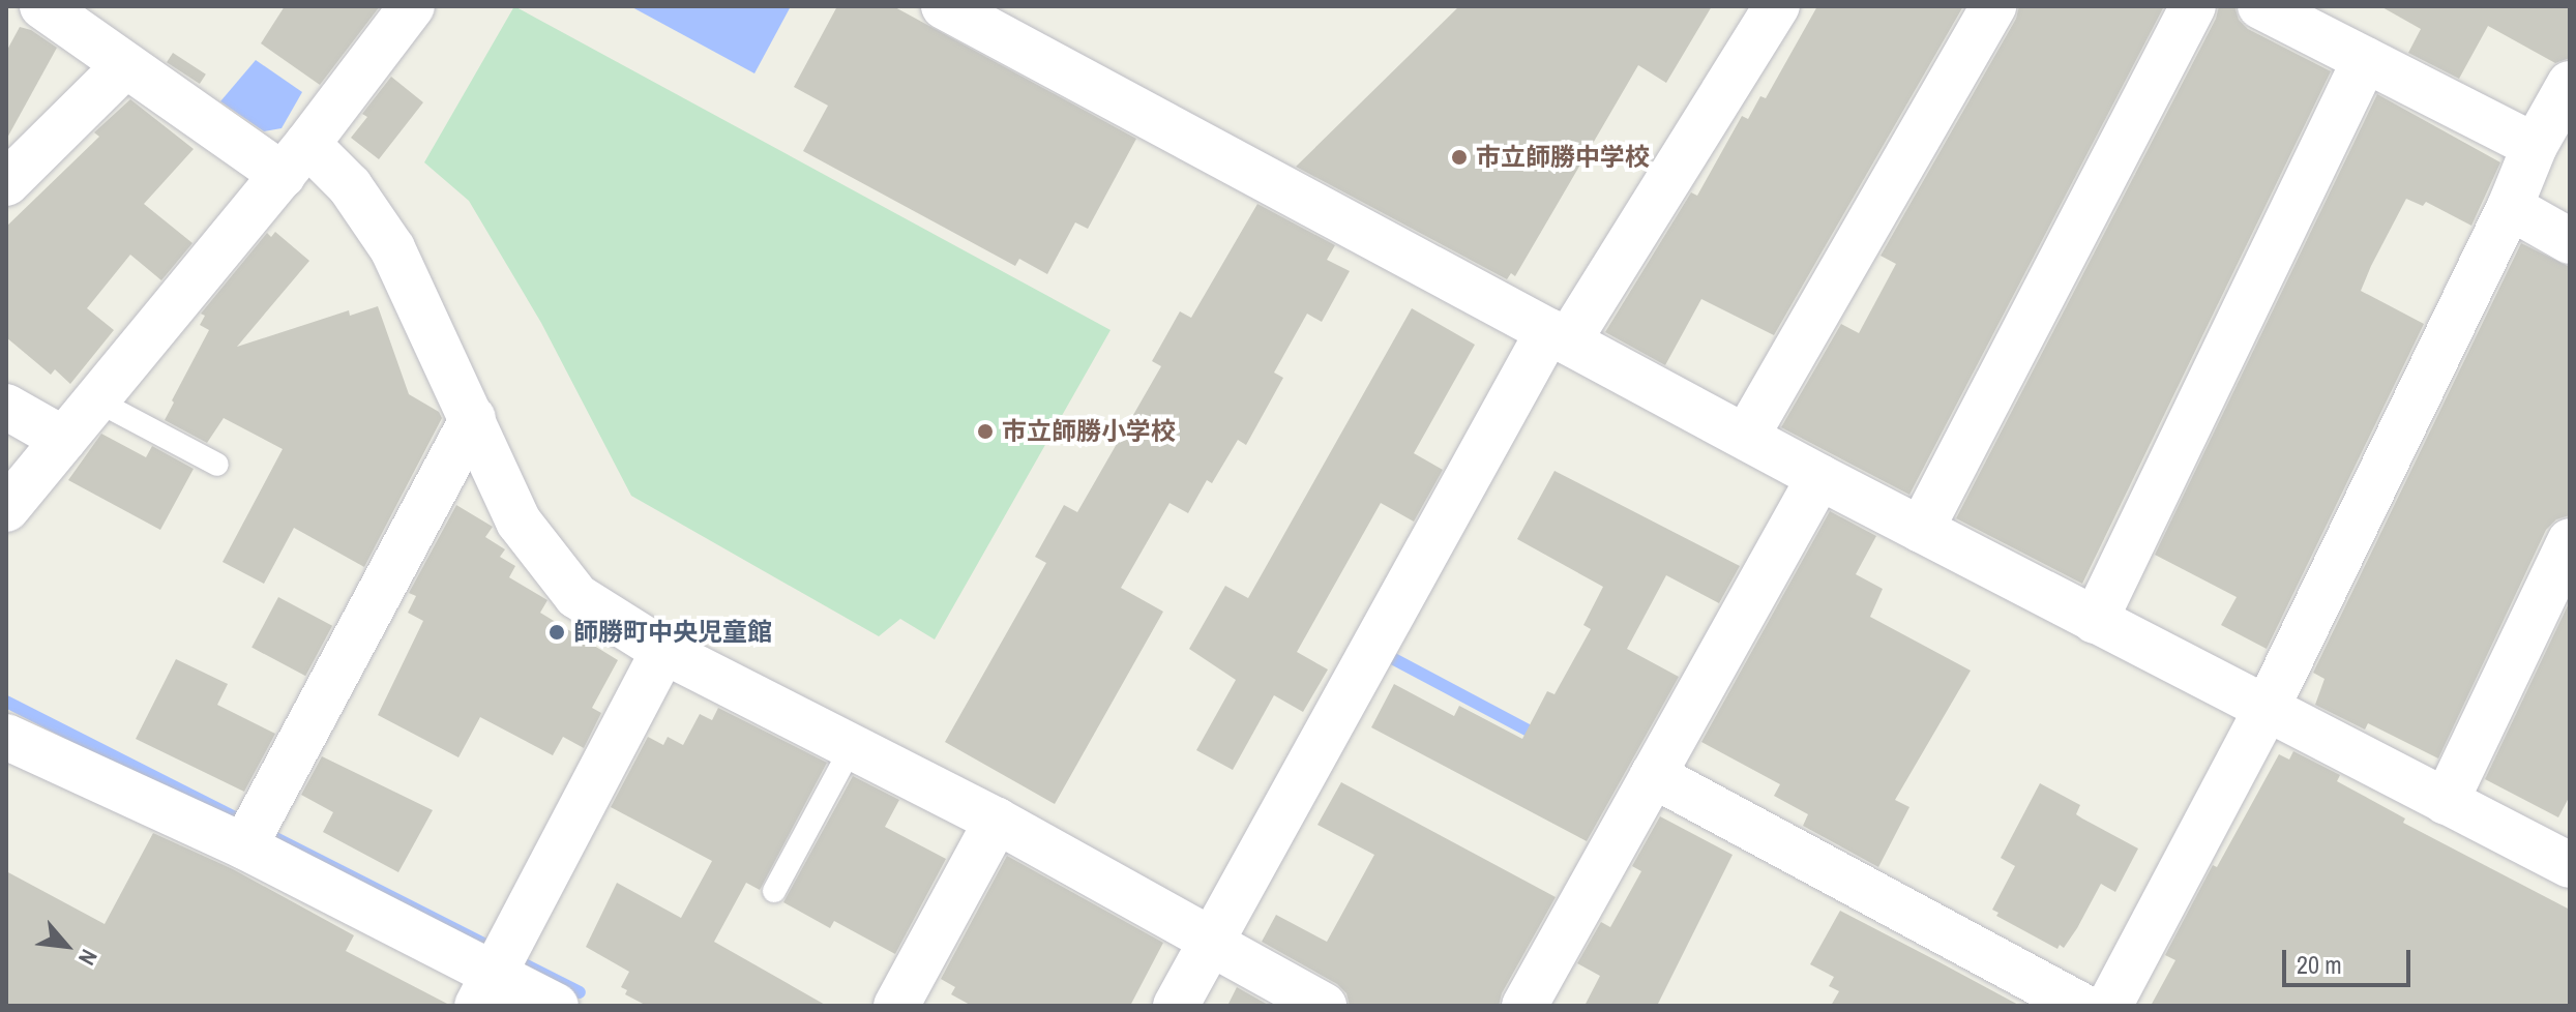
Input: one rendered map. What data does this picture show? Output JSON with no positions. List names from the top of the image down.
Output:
{
  "places": ["市立師勝中学校", "市立師勝小学校", "師勝町中央児童館"],
  "scale_bar": "20 m",
  "north": "bottom right"
}
